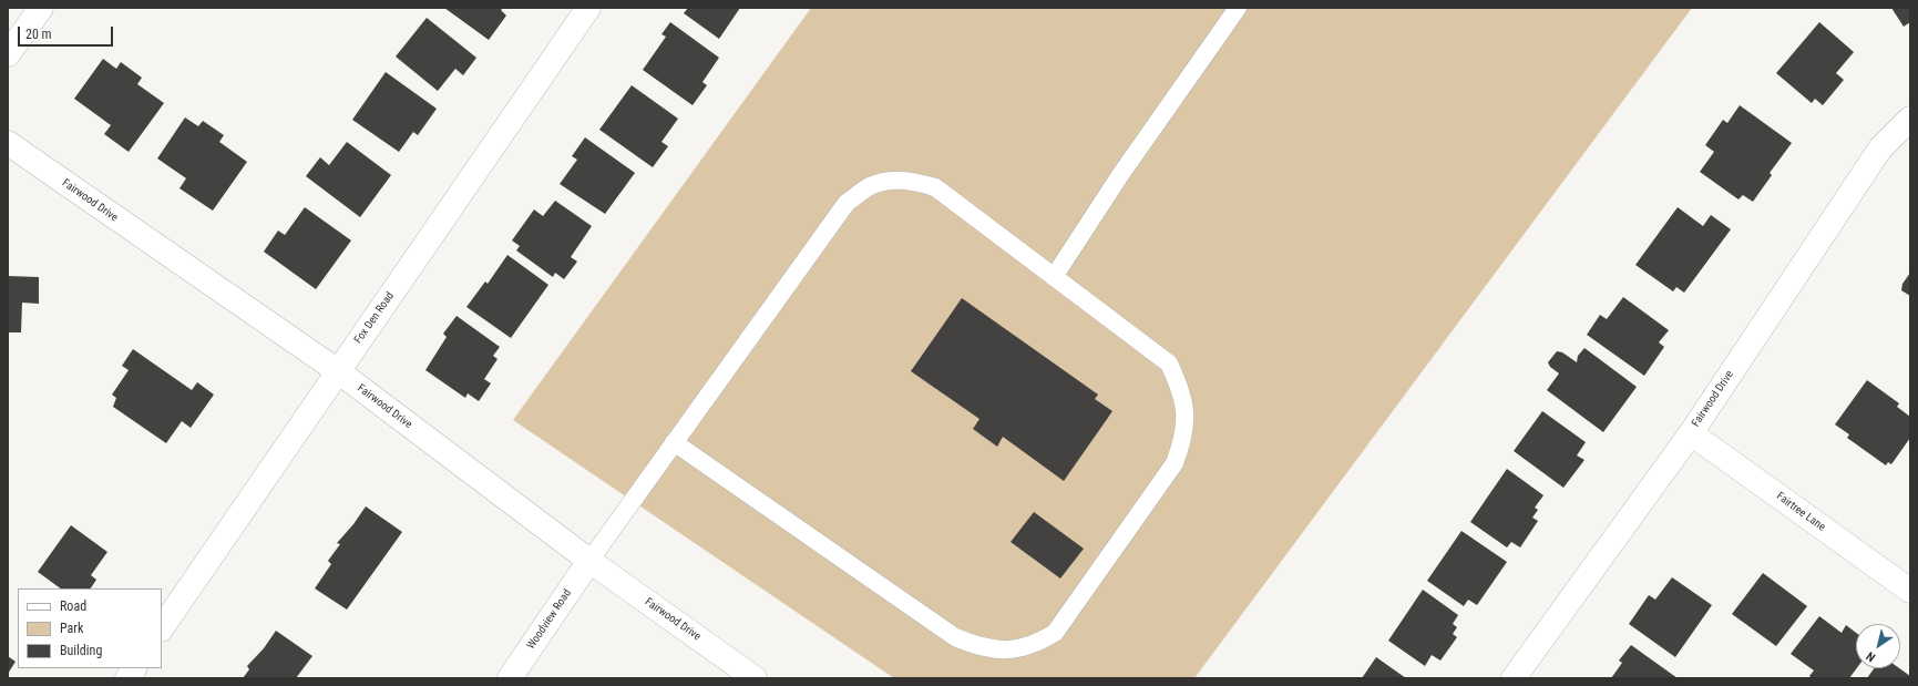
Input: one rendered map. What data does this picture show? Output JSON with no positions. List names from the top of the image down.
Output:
{
  "streets": {
    "street": [
      "Fairwood Drive",
      "Fox Den Road",
      "Fairtree Lane",
      "Woodview Road"
    ]
  },
  "crossings": [
    ["Fairwood Drive", "Fox Den Road"],
    ["Fairwood Drive", "Fairtree Lane"],
    ["Fairwood Drive", "Woodview Road"]
  ],
  "legend": ["Road", "Park", "Building"],
  "scale_bar": "20 m",
  "north": "bottom left"
}
